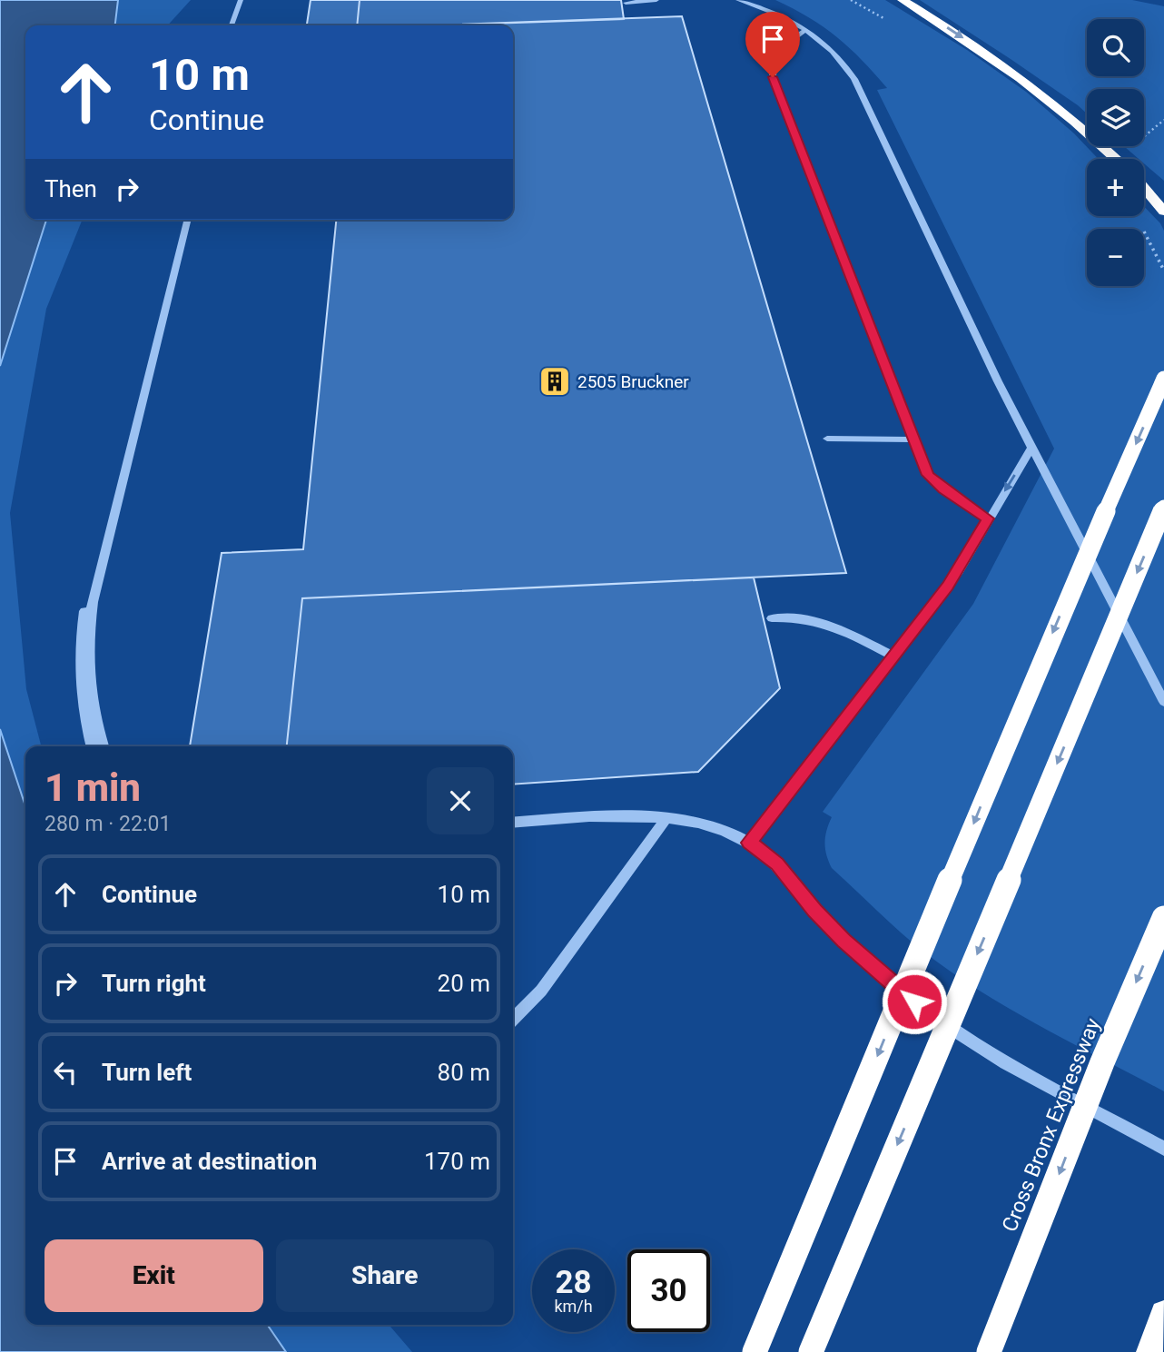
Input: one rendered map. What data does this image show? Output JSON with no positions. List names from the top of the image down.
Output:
{
  "streets": {
    "highway": ["Cross Bronx Expressway"]
  },
  "places": {
    "building": ["2505 Bruckner"]
  },
  "page": {
    "map_buttons": ["+", "−"],
    "turn": ["10 m", "Continue"],
    "then": "Then",
    "heading": ["1 min", "280 m · 22:01"],
    "list": [
      {
        "name": "Continue",
        "value": "10 m"
      },
      {
        "name": "Turn right",
        "value": "20 m"
      },
      {
        "name": "Turn left",
        "value": "80 m"
      },
      {
        "name": "Arrive at destination",
        "value": "170 m"
      }
    ],
    "buttons": ["Exit", "Share"],
    "speed": "28 km/h",
    "limit": "30"
  }
}
